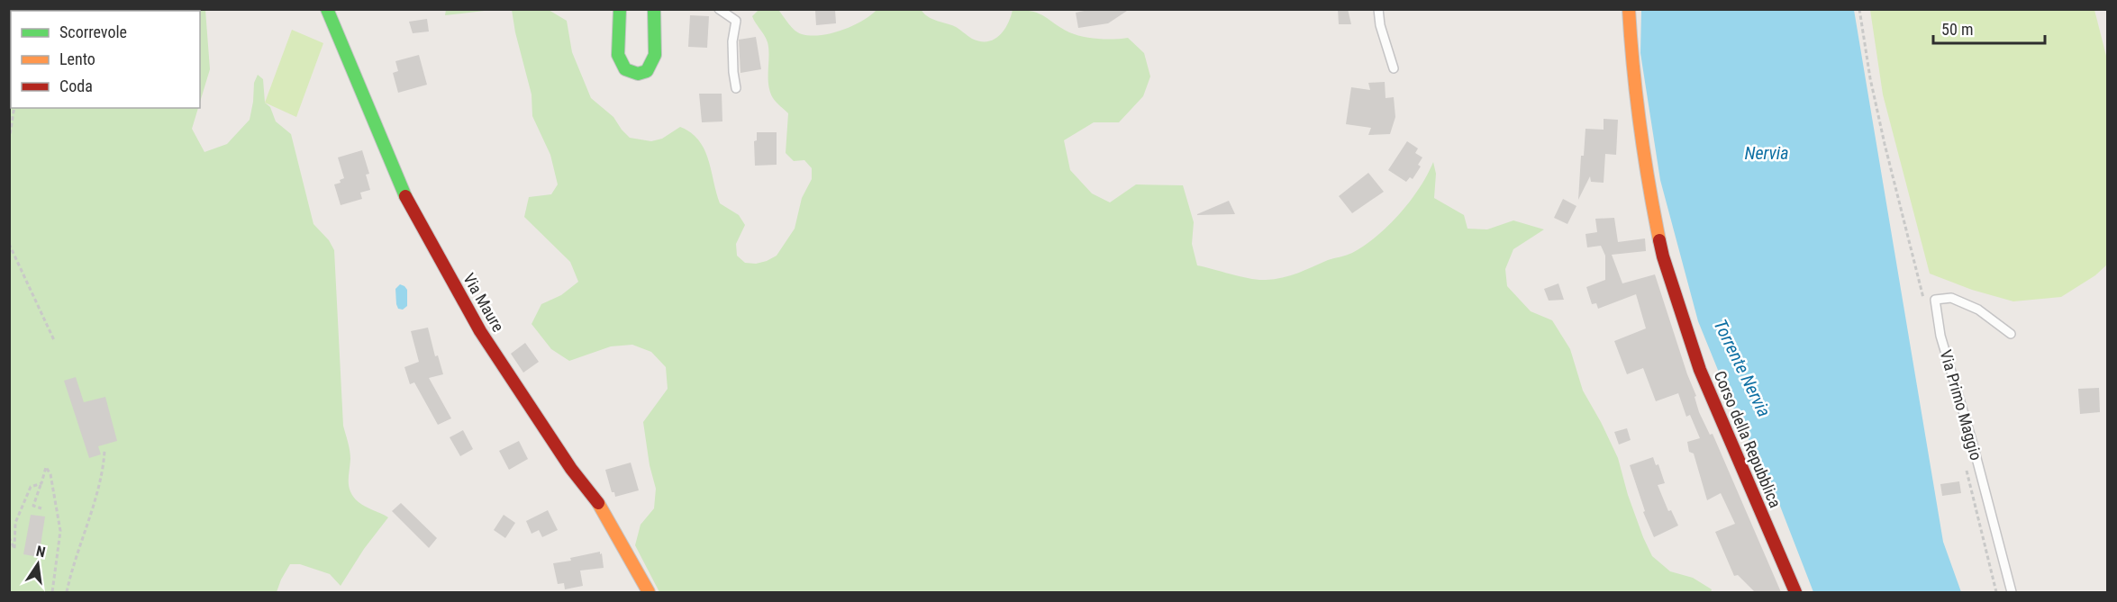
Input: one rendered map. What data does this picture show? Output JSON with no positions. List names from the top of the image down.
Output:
{
  "streets": {
    "main road": ["Via Maure", "Corso della Repubblica"],
    "lane": ["Via Primo Maggio"]
  },
  "water": ["Nervia", "Torrente Nervia"],
  "legend": ["Scorrevole", "Lento", "Coda"],
  "scale_bar": "50 m",
  "north": "top"
}
